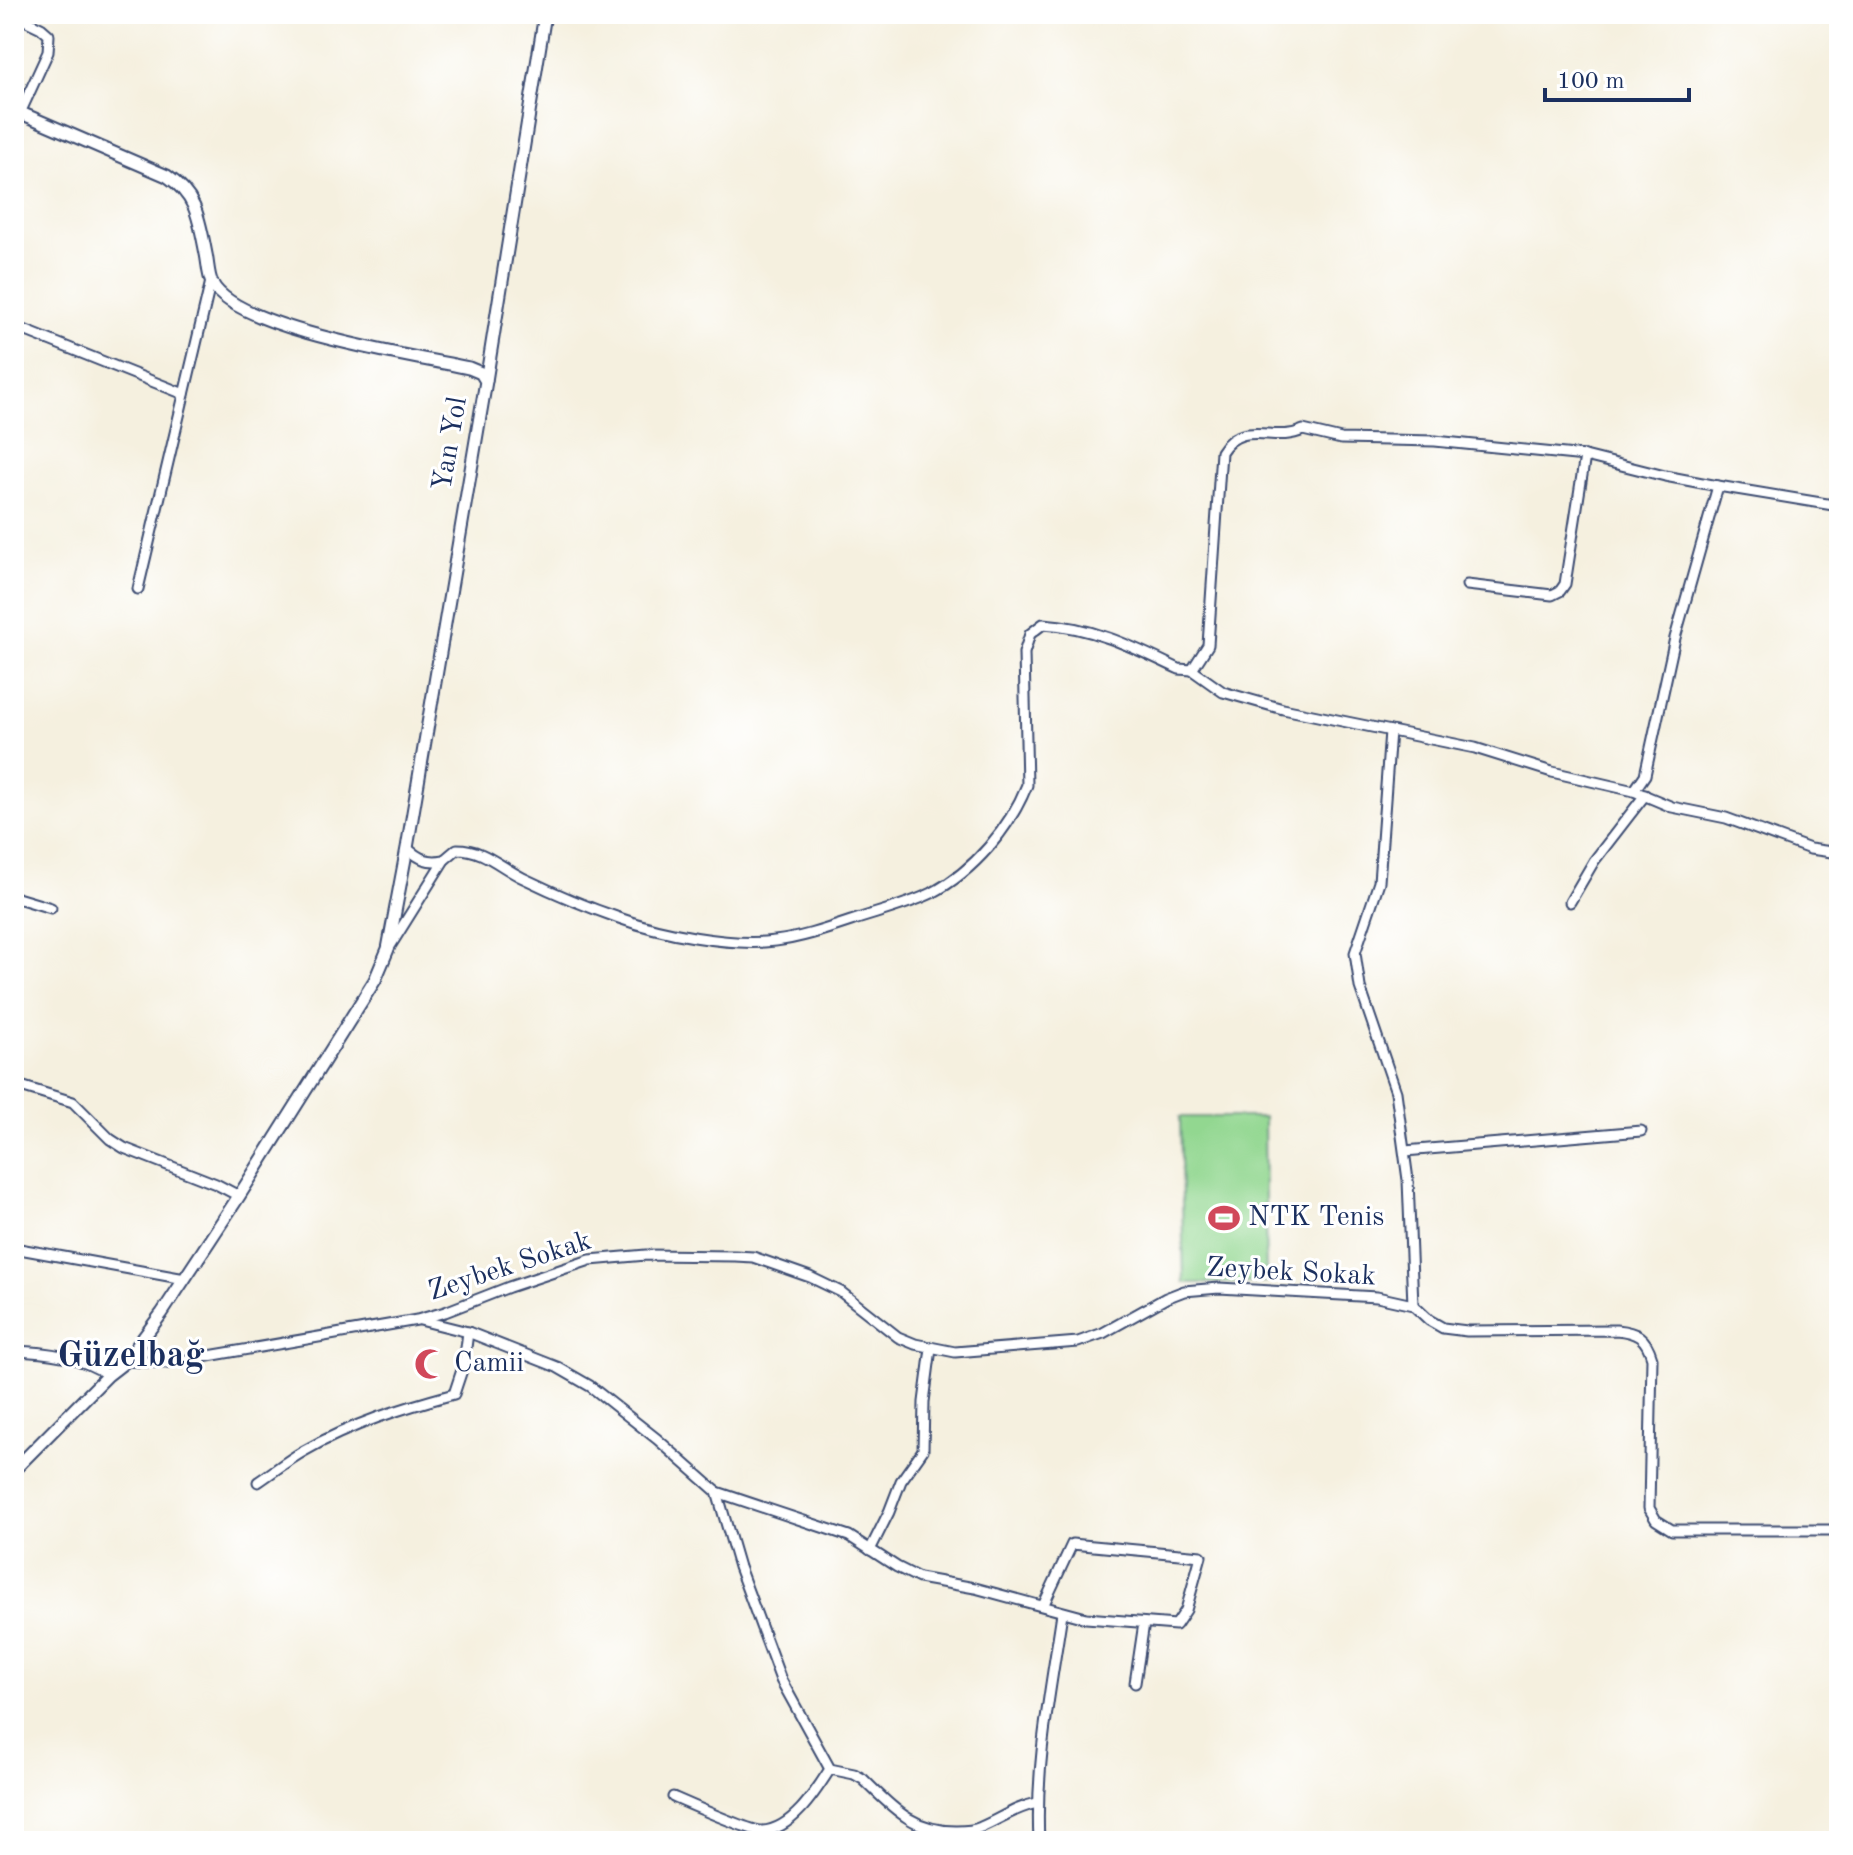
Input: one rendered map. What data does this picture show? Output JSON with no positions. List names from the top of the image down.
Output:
{
  "streets": {
    "street": ["Yan Yol", "Zeybek Sokak"]
  },
  "crossings": [
    ["Yan Yol", "Zeybek Sokak"]
  ],
  "districts": ["Güzelbağ"],
  "places": {
    "sports": ["NTK Tenis"],
    "mosque": ["Camii"]
  },
  "scale_bar": "100 m"
}
